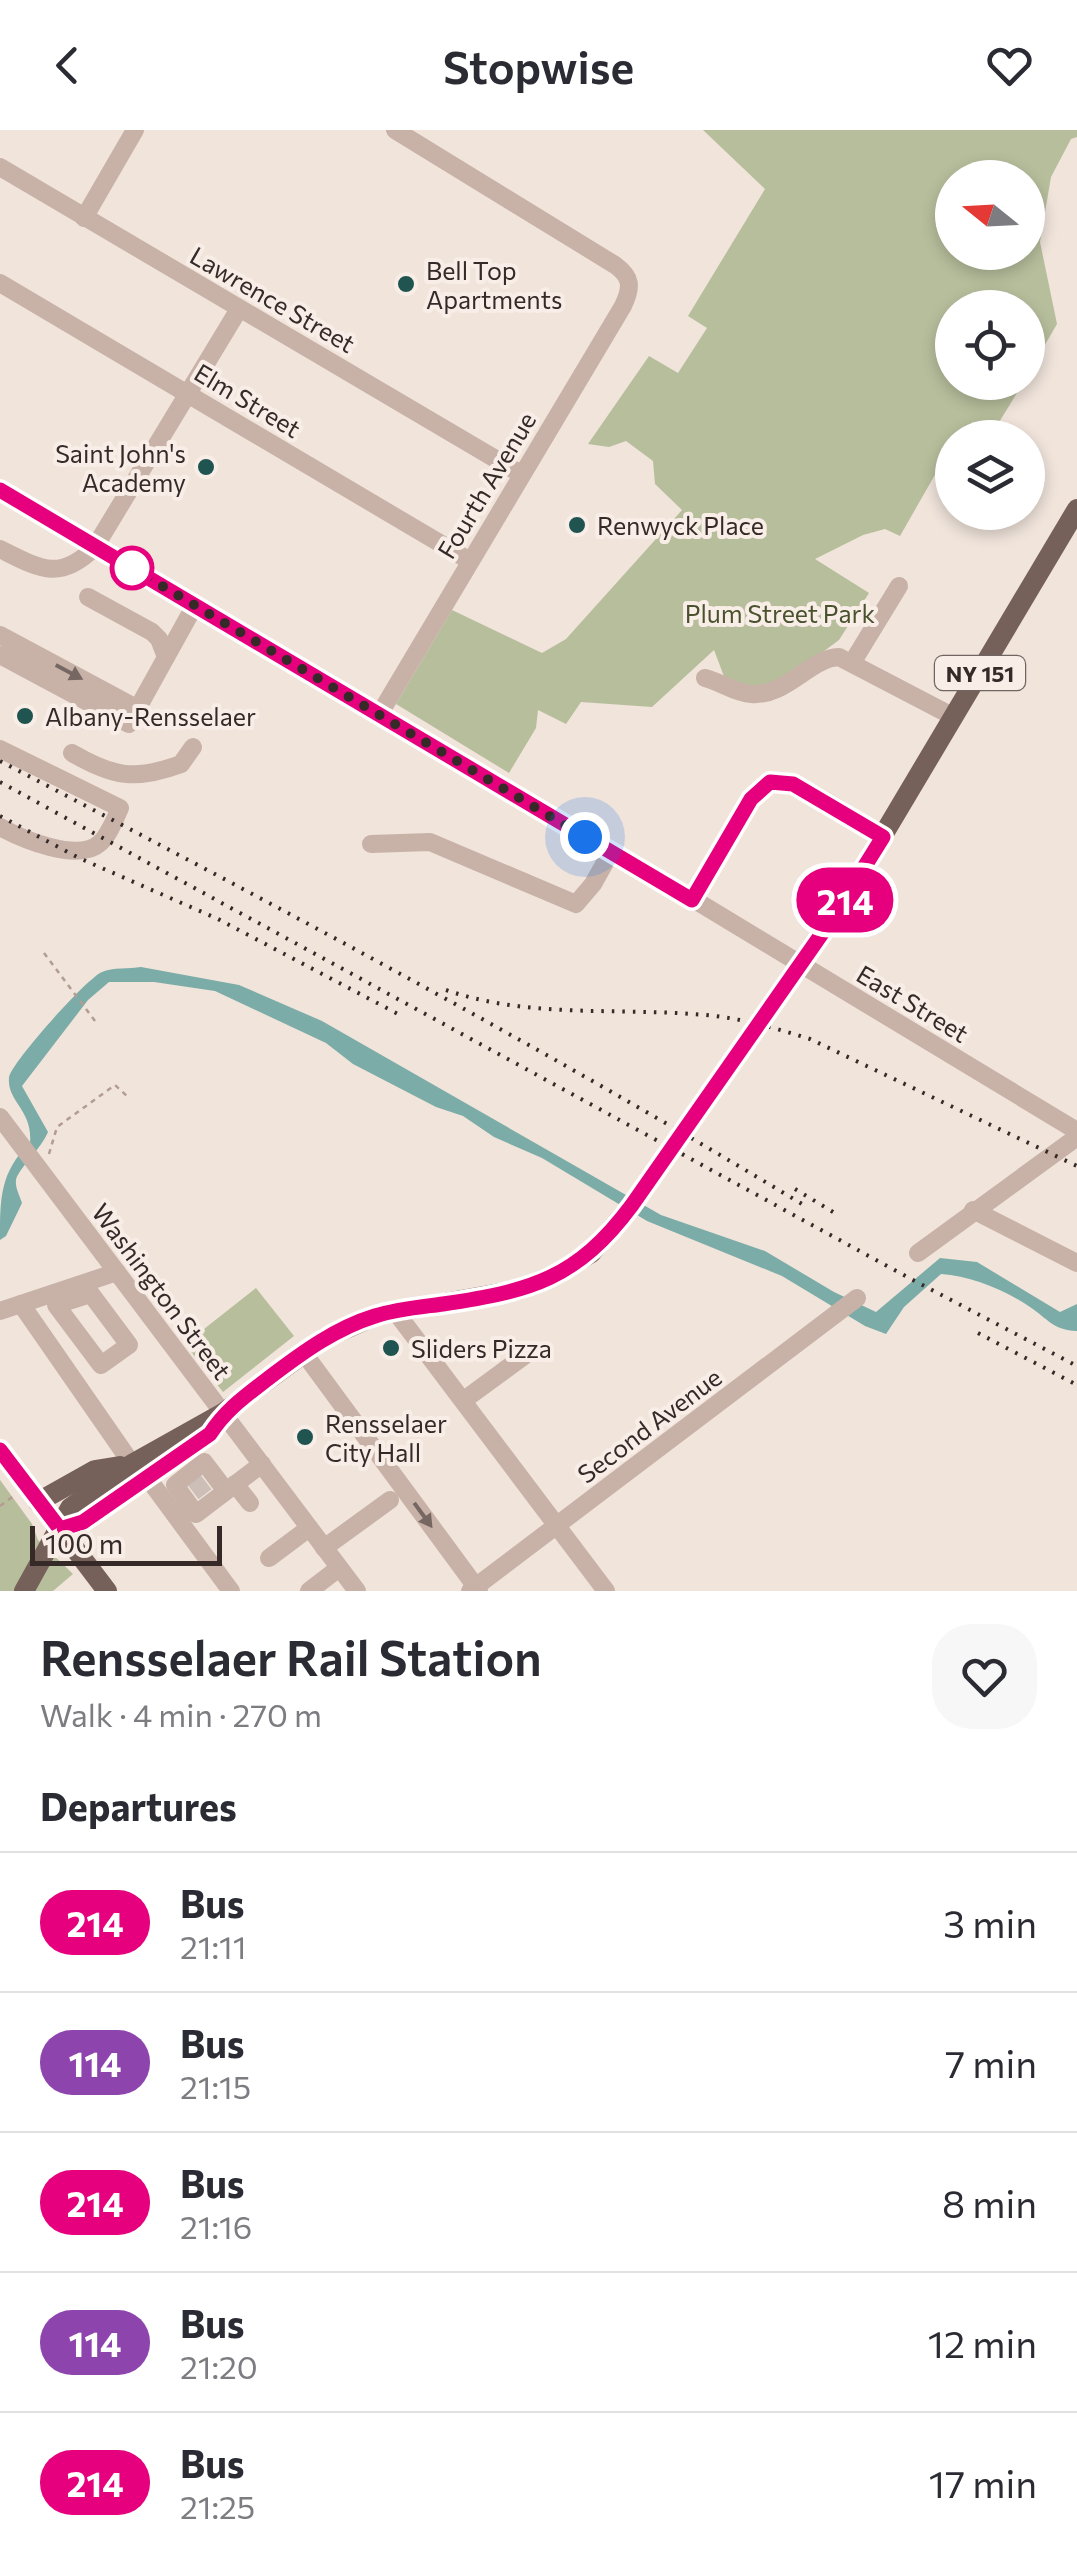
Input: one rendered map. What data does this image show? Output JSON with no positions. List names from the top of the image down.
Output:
{
  "streets": {
    "main road": ["NY 151"],
    "street": [
      "Lawrence Street",
      "Elm Street",
      "Fourth Avenue",
      "East Street",
      "Washington Street",
      "Second Avenue"
    ]
  },
  "crossings": [
    ["Lawrence Street", "Fourth Avenue"],
    ["Elm Street", "Fourth Avenue"],
    ["Fourth Avenue", "East Street"],
    ["NY 151", "Washington Street"]
  ],
  "parks": ["Plum Street Park"],
  "places": [
    "Bell Top Apartments",
    "Saint John's Academy",
    "Renwyck Place",
    "Albany-Rensselaer",
    "Sliders Pizza",
    "Rensselaer City Hall"
  ],
  "lines": ["bus line 214"],
  "scale_bar": "100 m",
  "north": "left",
  "page": {
    "header": "Stopwise",
    "on_map": "214",
    "scale": "100 m",
    "heading": [
      ["Rensselaer Rail Station", "Walk · 4 min · 270 m"],
      "Departures"
    ],
    "list": [
      {
        "mark": "214",
        "name": "Bus",
        "note": "21:11",
        "value": "3 min"
      },
      {
        "mark": "114",
        "name": "Bus",
        "note": "21:15",
        "value": "7 min"
      },
      {
        "mark": "214",
        "name": "Bus",
        "note": "21:16",
        "value": "8 min"
      },
      {
        "mark": "114",
        "name": "Bus",
        "note": "21:20",
        "value": "12 min"
      },
      {
        "mark": "214",
        "name": "Bus",
        "note": "21:25",
        "value": "17 min"
      }
    ]
  }
}
